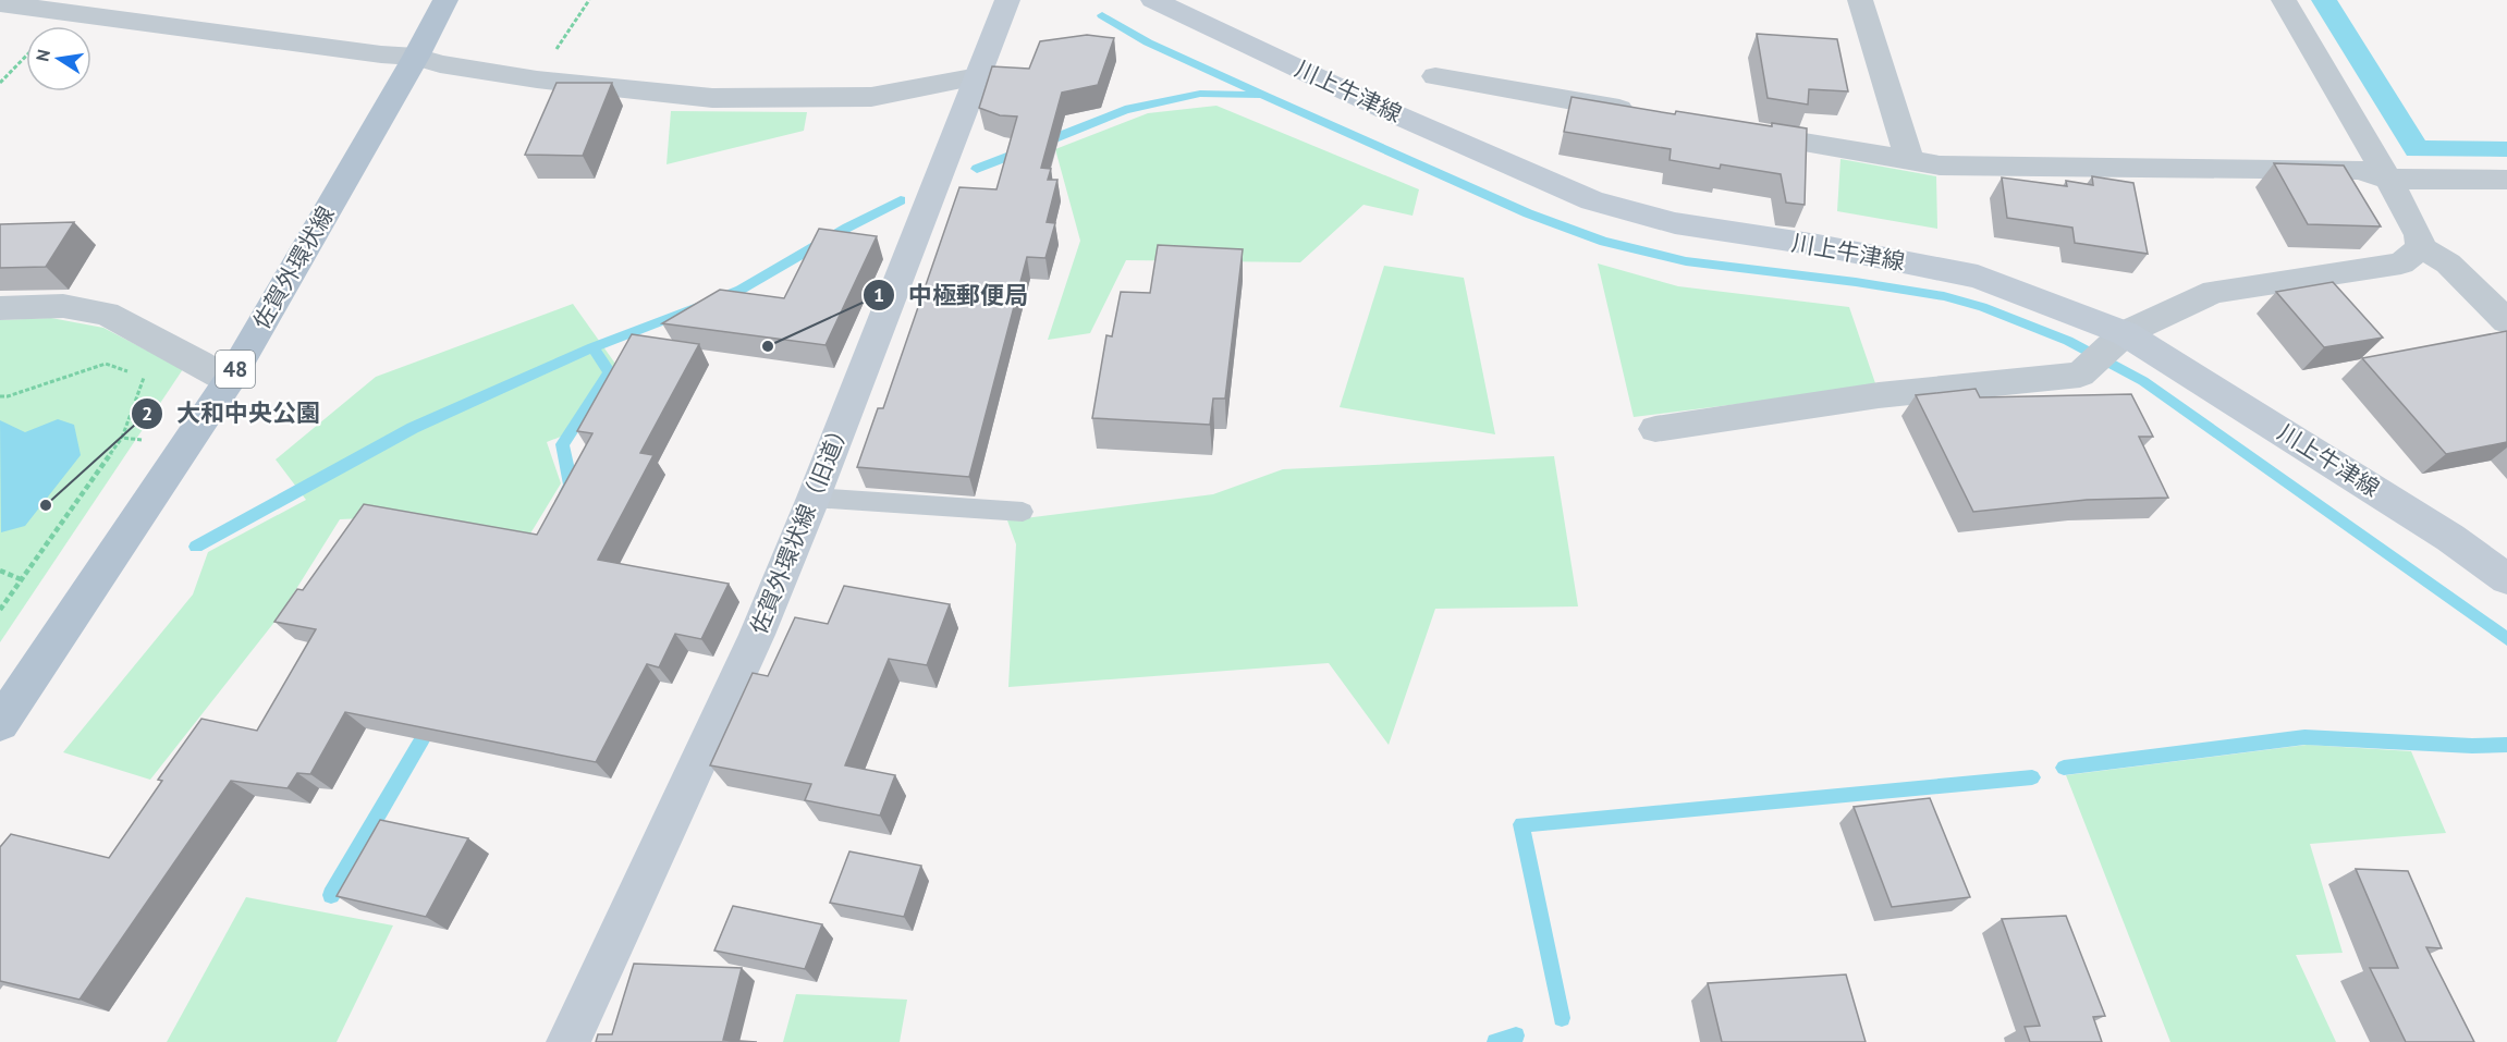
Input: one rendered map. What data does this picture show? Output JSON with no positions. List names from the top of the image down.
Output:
{
  "streets": {
    "main road": [
      "川上牛津線",
      "佐賀外環状線",
      "48",
      "佐賀外環状線（旧道）"
    ]
  },
  "places": ["中極郵便局", "大和中央公園"],
  "north": "left"
}
